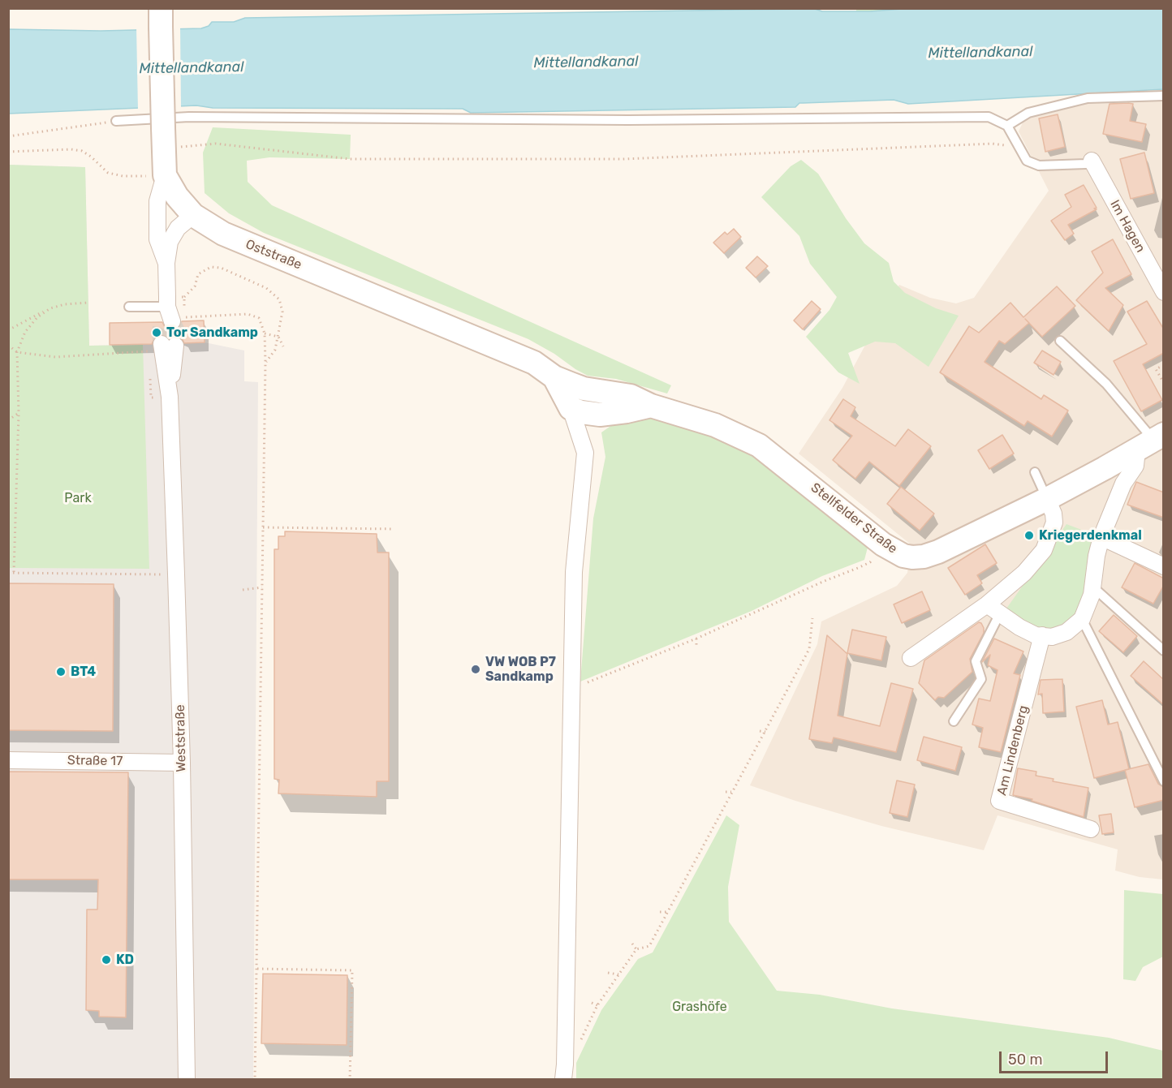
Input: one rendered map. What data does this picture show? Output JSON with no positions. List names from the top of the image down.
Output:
{
  "streets": {
    "street": [
      "Im Hagen",
      "Oststraße",
      "Stellfelder Straße",
      "Weststraße",
      "Am Lindenberg",
      "Straße 17"
    ]
  },
  "crossings": [
    ["Oststraße", "Stellfelder Straße"],
    ["Weststraße", "Straße 17"]
  ],
  "water": ["Mittellandkanal"],
  "parks": ["Park", "Grashöfe"],
  "places": [
    "Tor Sandkamp",
    "Kriegerdenkmal",
    "VW WOB P7 Sandkamp",
    "BT4",
    "KD"
  ],
  "scale_bar": "50 m"
}
